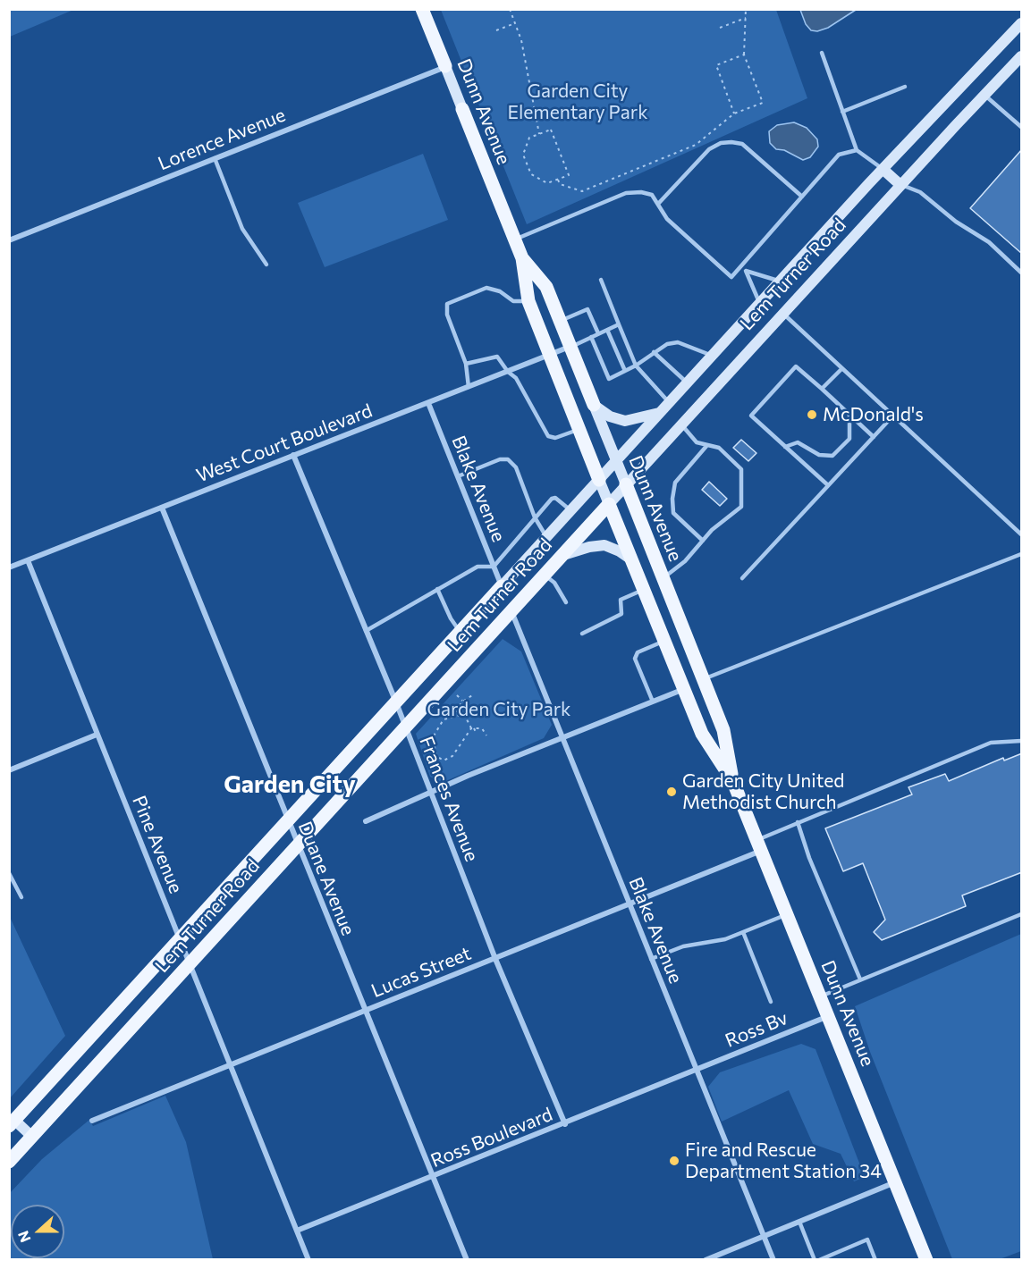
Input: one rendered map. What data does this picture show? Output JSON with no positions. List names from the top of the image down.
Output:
{
  "streets": {
    "main road": ["Dunn Avenue", "Lem Turner Road"],
    "street": [
      "Lorence Avenue",
      "West Court Boulevard",
      "Blake Avenue",
      "Frances Avenue",
      "Pine Avenue",
      "Duane Avenue",
      "Lucas Street",
      "Ross Bv",
      "Ross Boulevard"
    ]
  },
  "crossings": [
    ["Dunn Avenue", "Lorence Avenue"],
    ["Dunn Avenue", "Lem Turner Road"],
    ["Dunn Avenue", "West Court Boulevard"],
    ["Dunn Avenue", "Lucas Street"],
    ["Dunn Avenue", "Ross Bv"],
    ["Lem Turner Road", "Blake Avenue"],
    ["Lem Turner Road", "Frances Avenue"],
    ["Lem Turner Road", "Pine Avenue"],
    ["Lem Turner Road", "Duane Avenue"],
    ["West Court Boulevard", "Blake Avenue"],
    ["West Court Boulevard", "Frances Avenue"],
    ["West Court Boulevard", "Pine Avenue"],
    ["West Court Boulevard", "Duane Avenue"],
    ["Blake Avenue", "Lucas Street"],
    ["Blake Avenue", "Ross Bv"],
    ["Blake Avenue", "Ross Boulevard"],
    ["Frances Avenue", "Lucas Street"],
    ["Frances Avenue", "Ross Boulevard"],
    ["Pine Avenue", "Lucas Street"],
    ["Pine Avenue", "Ross Boulevard"],
    ["Duane Avenue", "Lucas Street"],
    ["Duane Avenue", "Ross Boulevard"],
    ["Ross Bv", "Ross Boulevard"]
  ],
  "districts": ["Garden City"],
  "parks": ["Garden City Elementary Park", "Garden City Park"],
  "places": ["McDonald's", "Garden City United Methodist Church", "Fire and Rescue Department Station 34"],
  "north": "left"
}
